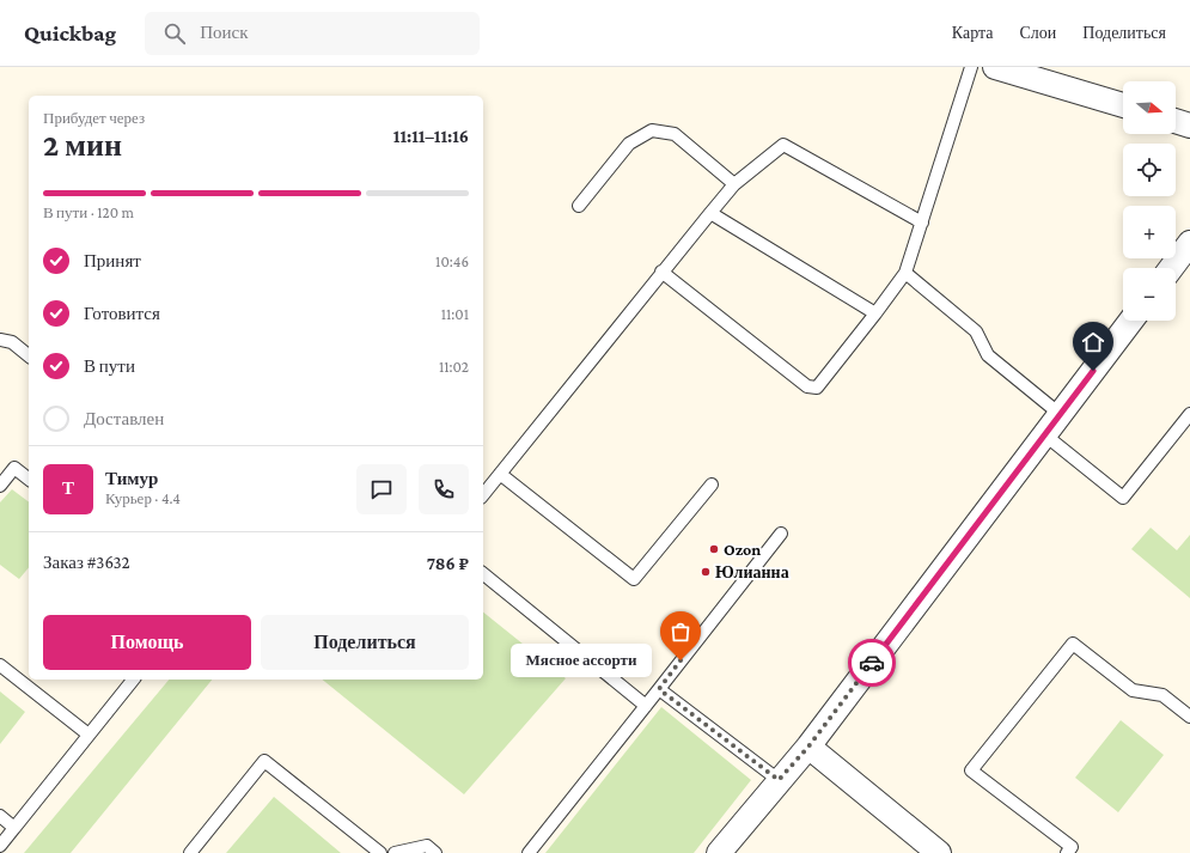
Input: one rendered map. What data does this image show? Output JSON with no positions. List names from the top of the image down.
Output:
{
  "places": ["Ozon", "Юлианна", "Мясное ассорти"],
  "north": "right",
  "page": {
    "header": "Quickbag",
    "search": "Поиск",
    "nav": ["Карта", "Слои", "Поделиться"],
    "map_buttons": ["+", "−"],
    "heading": ["2 мин", "Прибудет через", "11:11–11:16"],
    "panel": [
      "Тимур",
      "Курьер · 4.4",
      "Заказ #3632",
      "786 ₽"
    ],
    "bar": "В пути · 120 m",
    "list": [
      ["Принят", "10:46"],
      ["Готовится", "11:01"],
      ["В пути", "11:02"],
      "Доставлен"
    ],
    "round": "Т",
    "buttons": ["Помощь", "Поделиться"],
    "bubble": "Мясное ассорти"
  }
}
